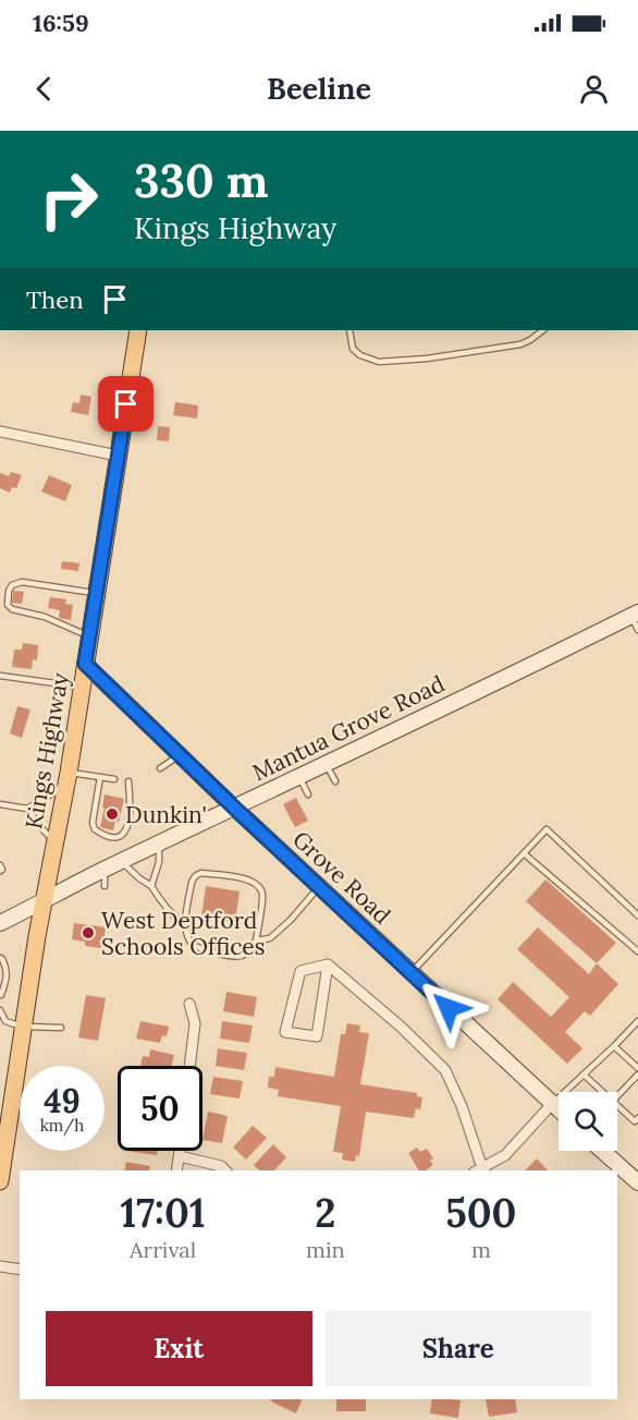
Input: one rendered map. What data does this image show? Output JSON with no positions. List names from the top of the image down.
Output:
{
  "streets": {
    "main road": ["Mantua Grove Road", "Kings Highway", "Grove Road"]
  },
  "crossings": [
    ["Mantua Grove Road", "Kings Highway"],
    ["Mantua Grove Road", "Grove Road"],
    ["Kings Highway", "Grove Road"]
  ],
  "places": ["Dunkin'", "West Deptford Schools Offices"],
  "page": {
    "status": "16:59",
    "header": "Beeline",
    "turn": ["330 m", "Kings Highway"],
    "then": "Then",
    "speed": "49 km/h",
    "limit": "50",
    "eta": [
      "17:01",
      "Arrival",
      "2",
      "min",
      "500",
      "m"
    ],
    "buttons": ["Exit", "Share"]
  }
}
